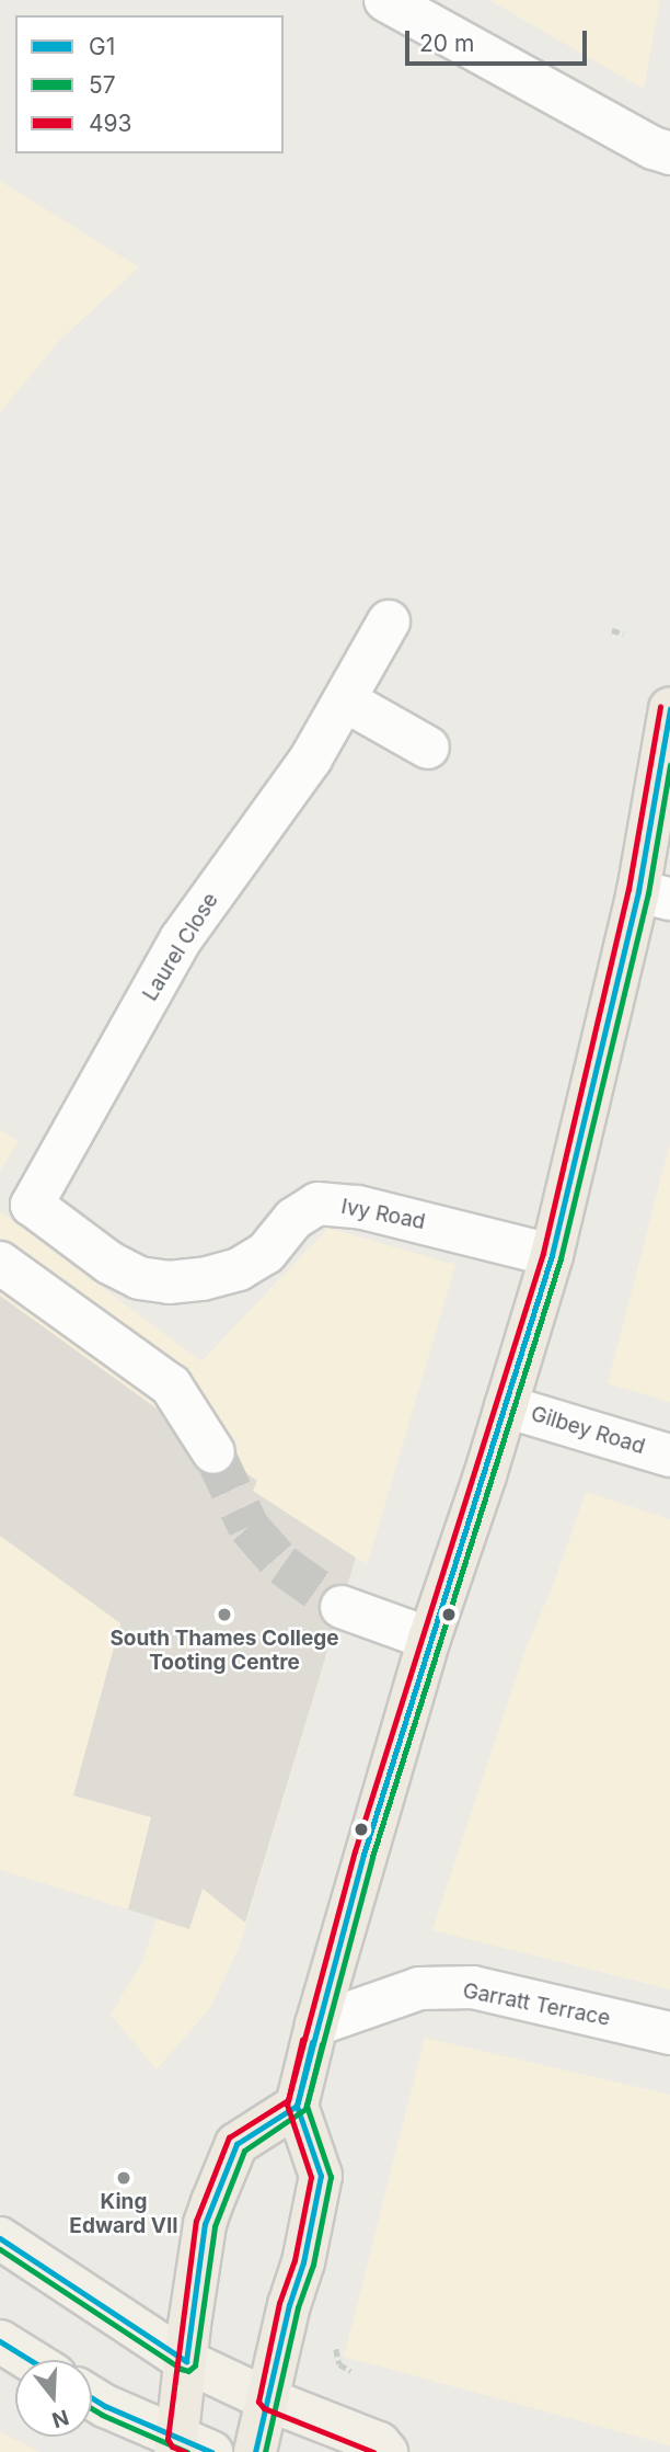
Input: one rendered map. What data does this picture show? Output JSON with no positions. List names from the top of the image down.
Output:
{
  "streets": {
    "street": [
      "Laurel Close",
      "Ivy Road",
      "Gilbey Road",
      "Garratt Terrace"
    ]
  },
  "crossings": [
    ["Laurel Close", "Ivy Road"]
  ],
  "places": ["South Thames College Tooting Centre", "King Edward VII"],
  "lines": ["transit line 493", "transit line G1", "transit line 57"],
  "legend": ["G1", "57", "493"],
  "scale_bar": "20 m",
  "north": "bottom"
}
